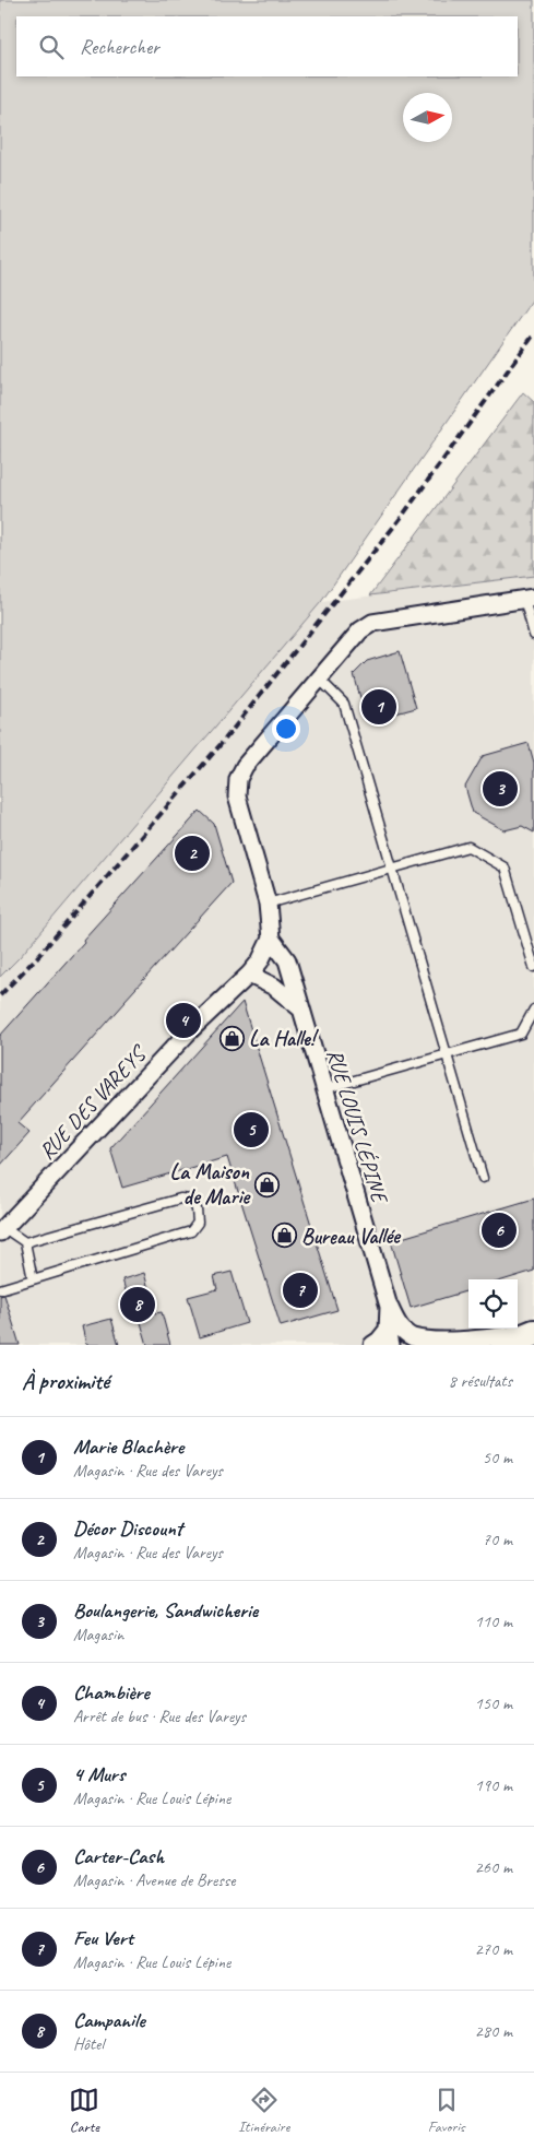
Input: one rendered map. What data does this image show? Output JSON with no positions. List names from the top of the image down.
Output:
{
  "streets": {
    "street": ["RUE DES VAREYS", "RUE LOUIS LÉPINE"]
  },
  "crossings": [
    ["RUE DES VAREYS", "RUE LOUIS LÉPINE"]
  ],
  "places": {
    "shop": ["La Halle!", "La Maison de Marie", "Bureau Vallée"]
  },
  "north": "right",
  "page": {
    "search": "Rechercher",
    "pins": [
      "1",
      "3",
      "2",
      "4",
      "5",
      "6",
      "7",
      "8"
    ],
    "heading": ["À proximité", "8 résultats"],
    "list": [
      {
        "mark": "1",
        "name": "Marie Blachère",
        "note": "Magasin · Rue des Vareys",
        "value": "50 m"
      },
      {
        "mark": "2",
        "name": "Décor Discount",
        "note": "Magasin · Rue des Vareys",
        "value": "70 m"
      },
      {
        "mark": "3",
        "name": "Boulangerie, Sandwicherie",
        "note": "Magasin",
        "value": "110 m"
      },
      {
        "mark": "4",
        "name": "Chambière",
        "note": "Arrêt de bus · Rue des Vareys",
        "value": "150 m"
      },
      {
        "mark": "5",
        "name": "4 Murs",
        "note": "Magasin · Rue Louis Lépine",
        "value": "190 m"
      },
      {
        "mark": "6",
        "name": "Carter-Cash",
        "note": "Magasin · Avenue de Bresse",
        "value": "260 m"
      },
      {
        "mark": "7",
        "name": "Feu Vert",
        "note": "Magasin · Rue Louis Lépine",
        "value": "270 m"
      },
      {
        "mark": "8",
        "name": "Campanile",
        "note": "Hôtel",
        "value": "280 m"
      }
    ],
    "nav": ["Carte", "Itinéraire", "Favoris"]
  }
}
